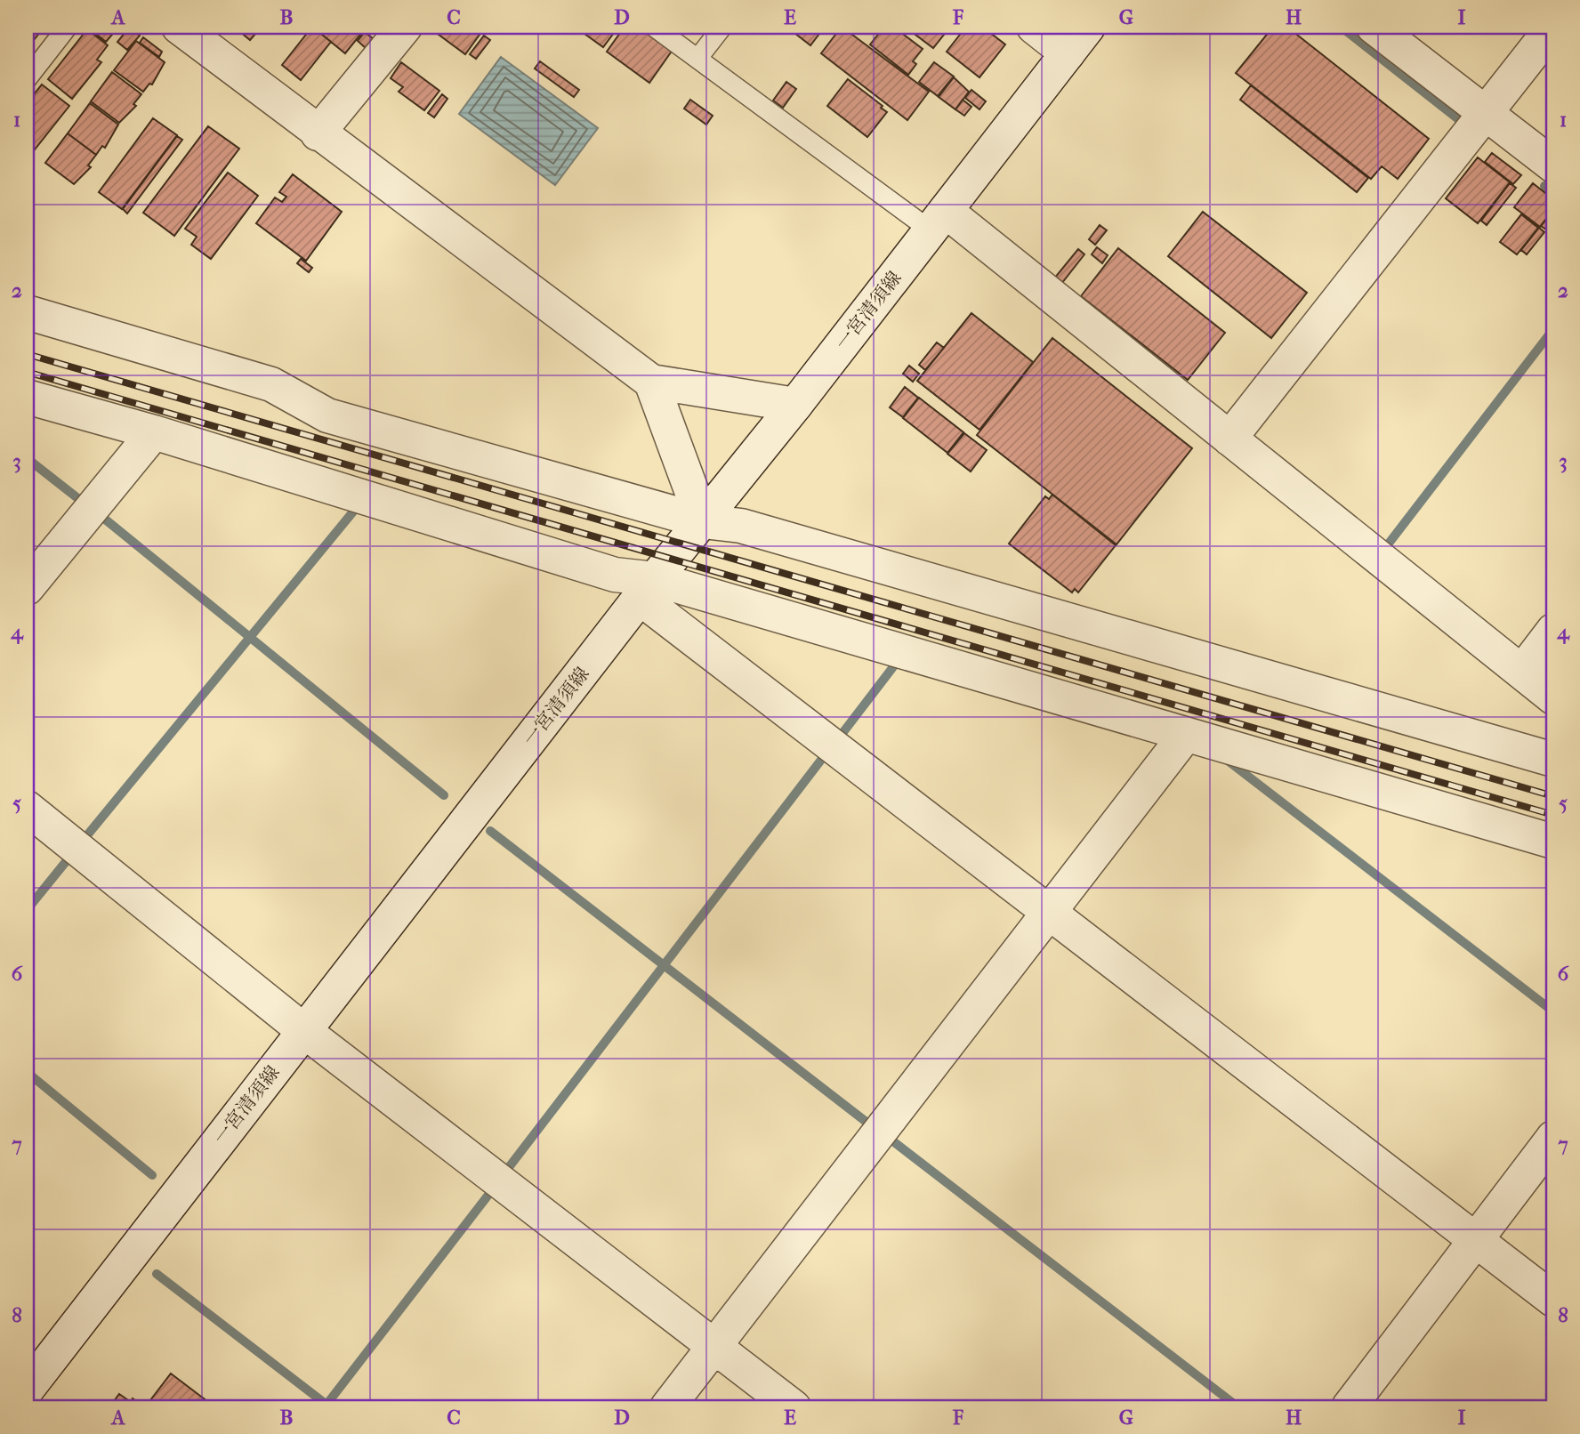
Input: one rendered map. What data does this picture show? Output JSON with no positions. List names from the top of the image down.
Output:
{
  "streets": {
    "street": ["一宮清須線"]
  },
  "grid": {
    "columns": [
      "A",
      "B",
      "C",
      "D",
      "E",
      "F",
      "G",
      "H",
      "I"
    ],
    "rows": [
      "1",
      "2",
      "3",
      "4",
      "5",
      "6",
      "7",
      "8"
    ]
  }
}
